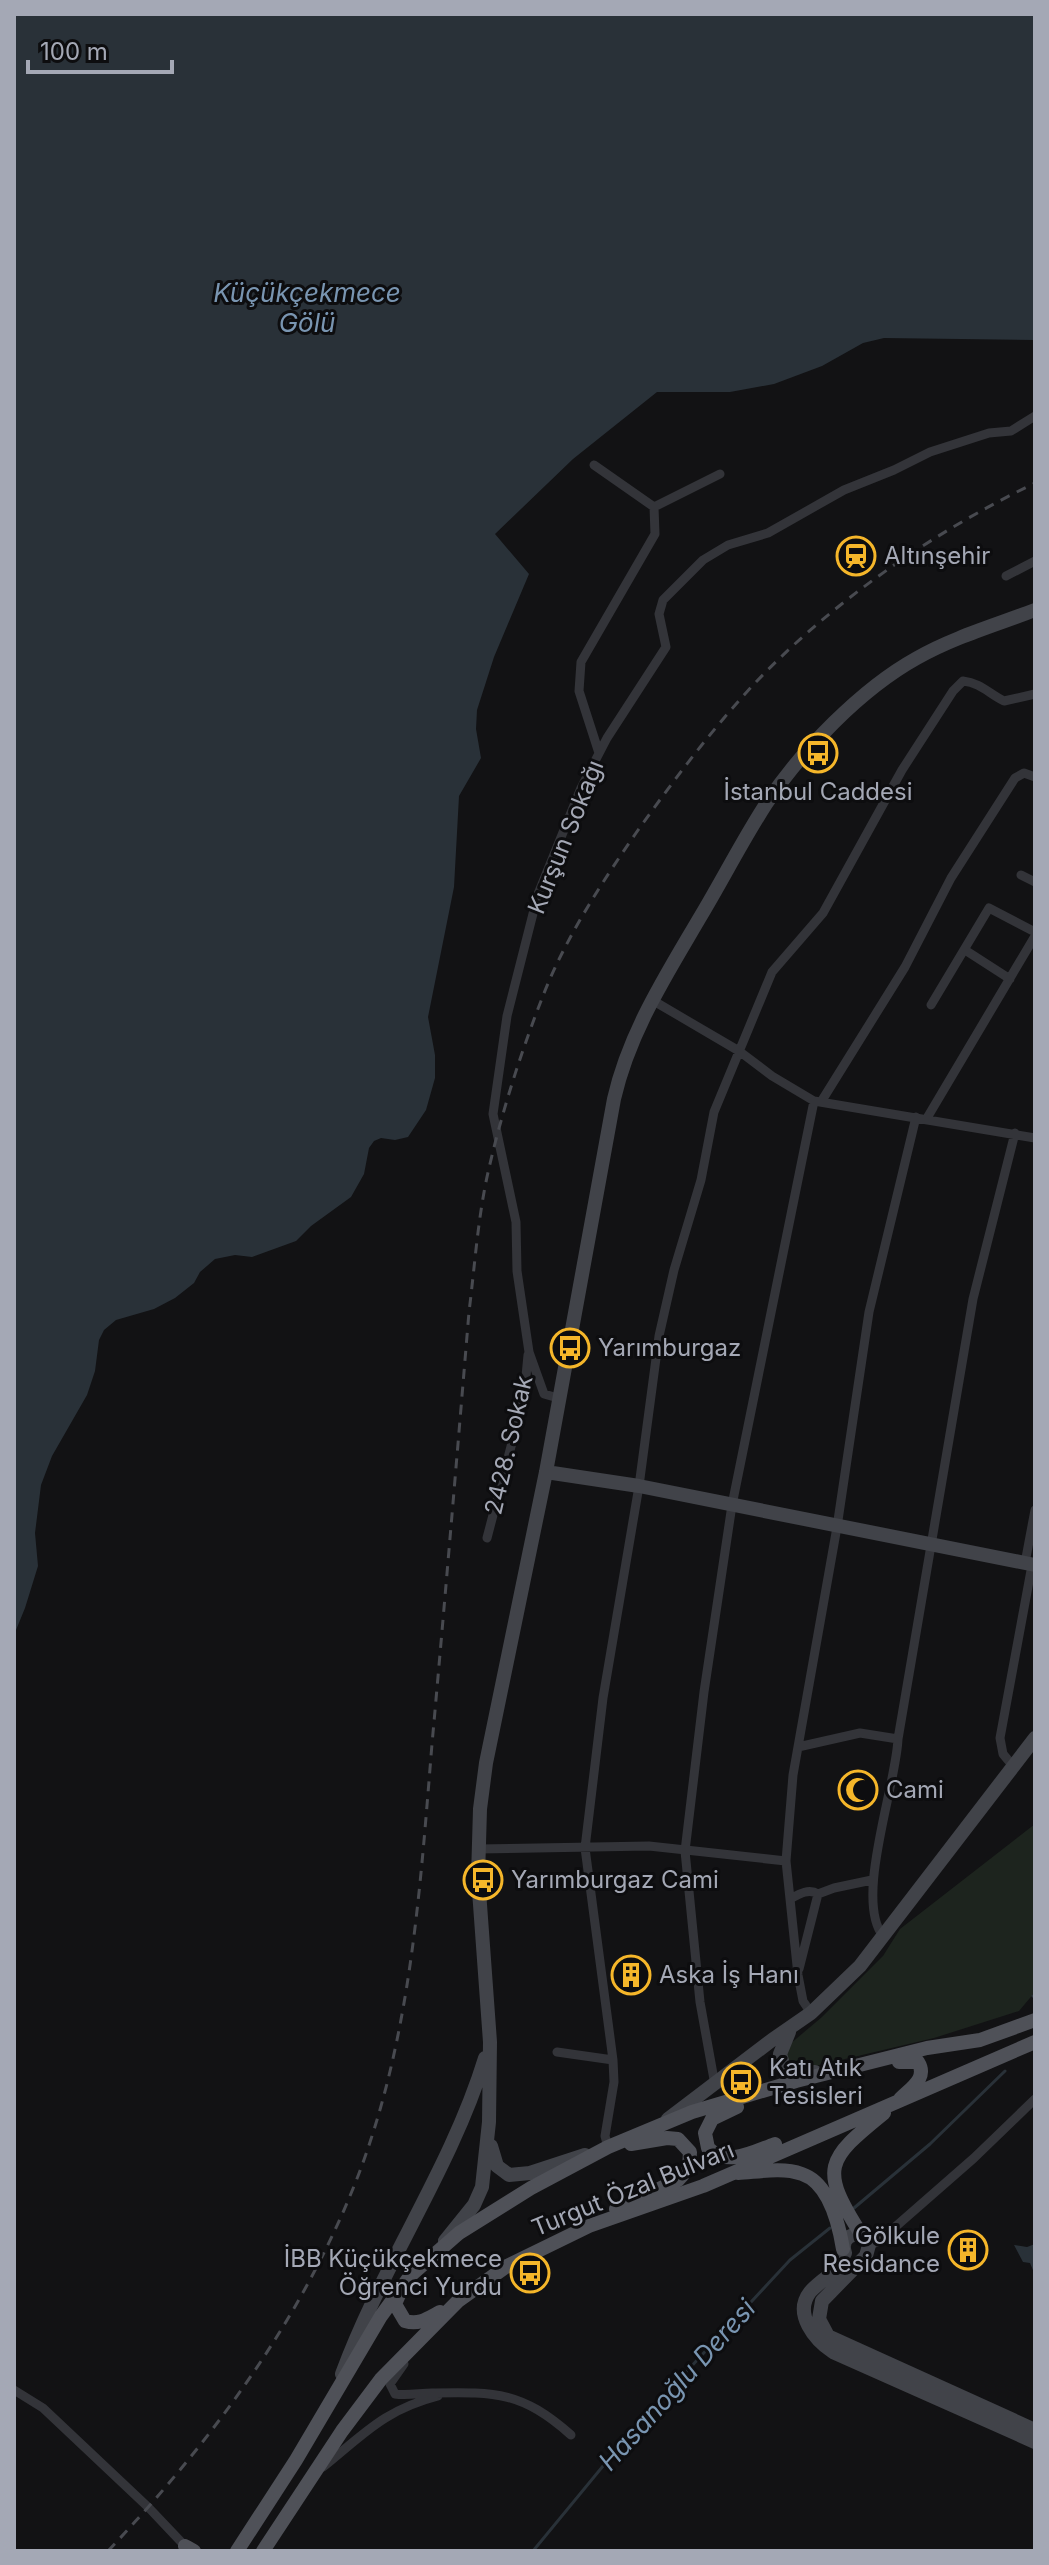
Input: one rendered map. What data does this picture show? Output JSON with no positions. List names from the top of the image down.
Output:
{
  "streets": {
    "main road": ["Turgut Özal Bulvarı"],
    "street": ["Kurşun Sokağı", "2428. Sokak"]
  },
  "crossings": [
    ["Kurşun Sokağı", "2428. Sokak"]
  ],
  "water": ["Küçükçekmece Gölü", "Hasanoğlu Deresi"],
  "places": {
    "station": ["Altınşehir"],
    "bus stop": [
      "İstanbul Caddesi",
      "Yarımburgaz",
      "Yarımburgaz Cami",
      "Katı Atık Tesisleri",
      "İBB Küçükçekmece Öğrenci Yurdu"
    ],
    "mosque": ["Cami"],
    "building": ["Aska İş Hanı", "Gölkule Residance"]
  },
  "scale_bar": "100 m"
}
